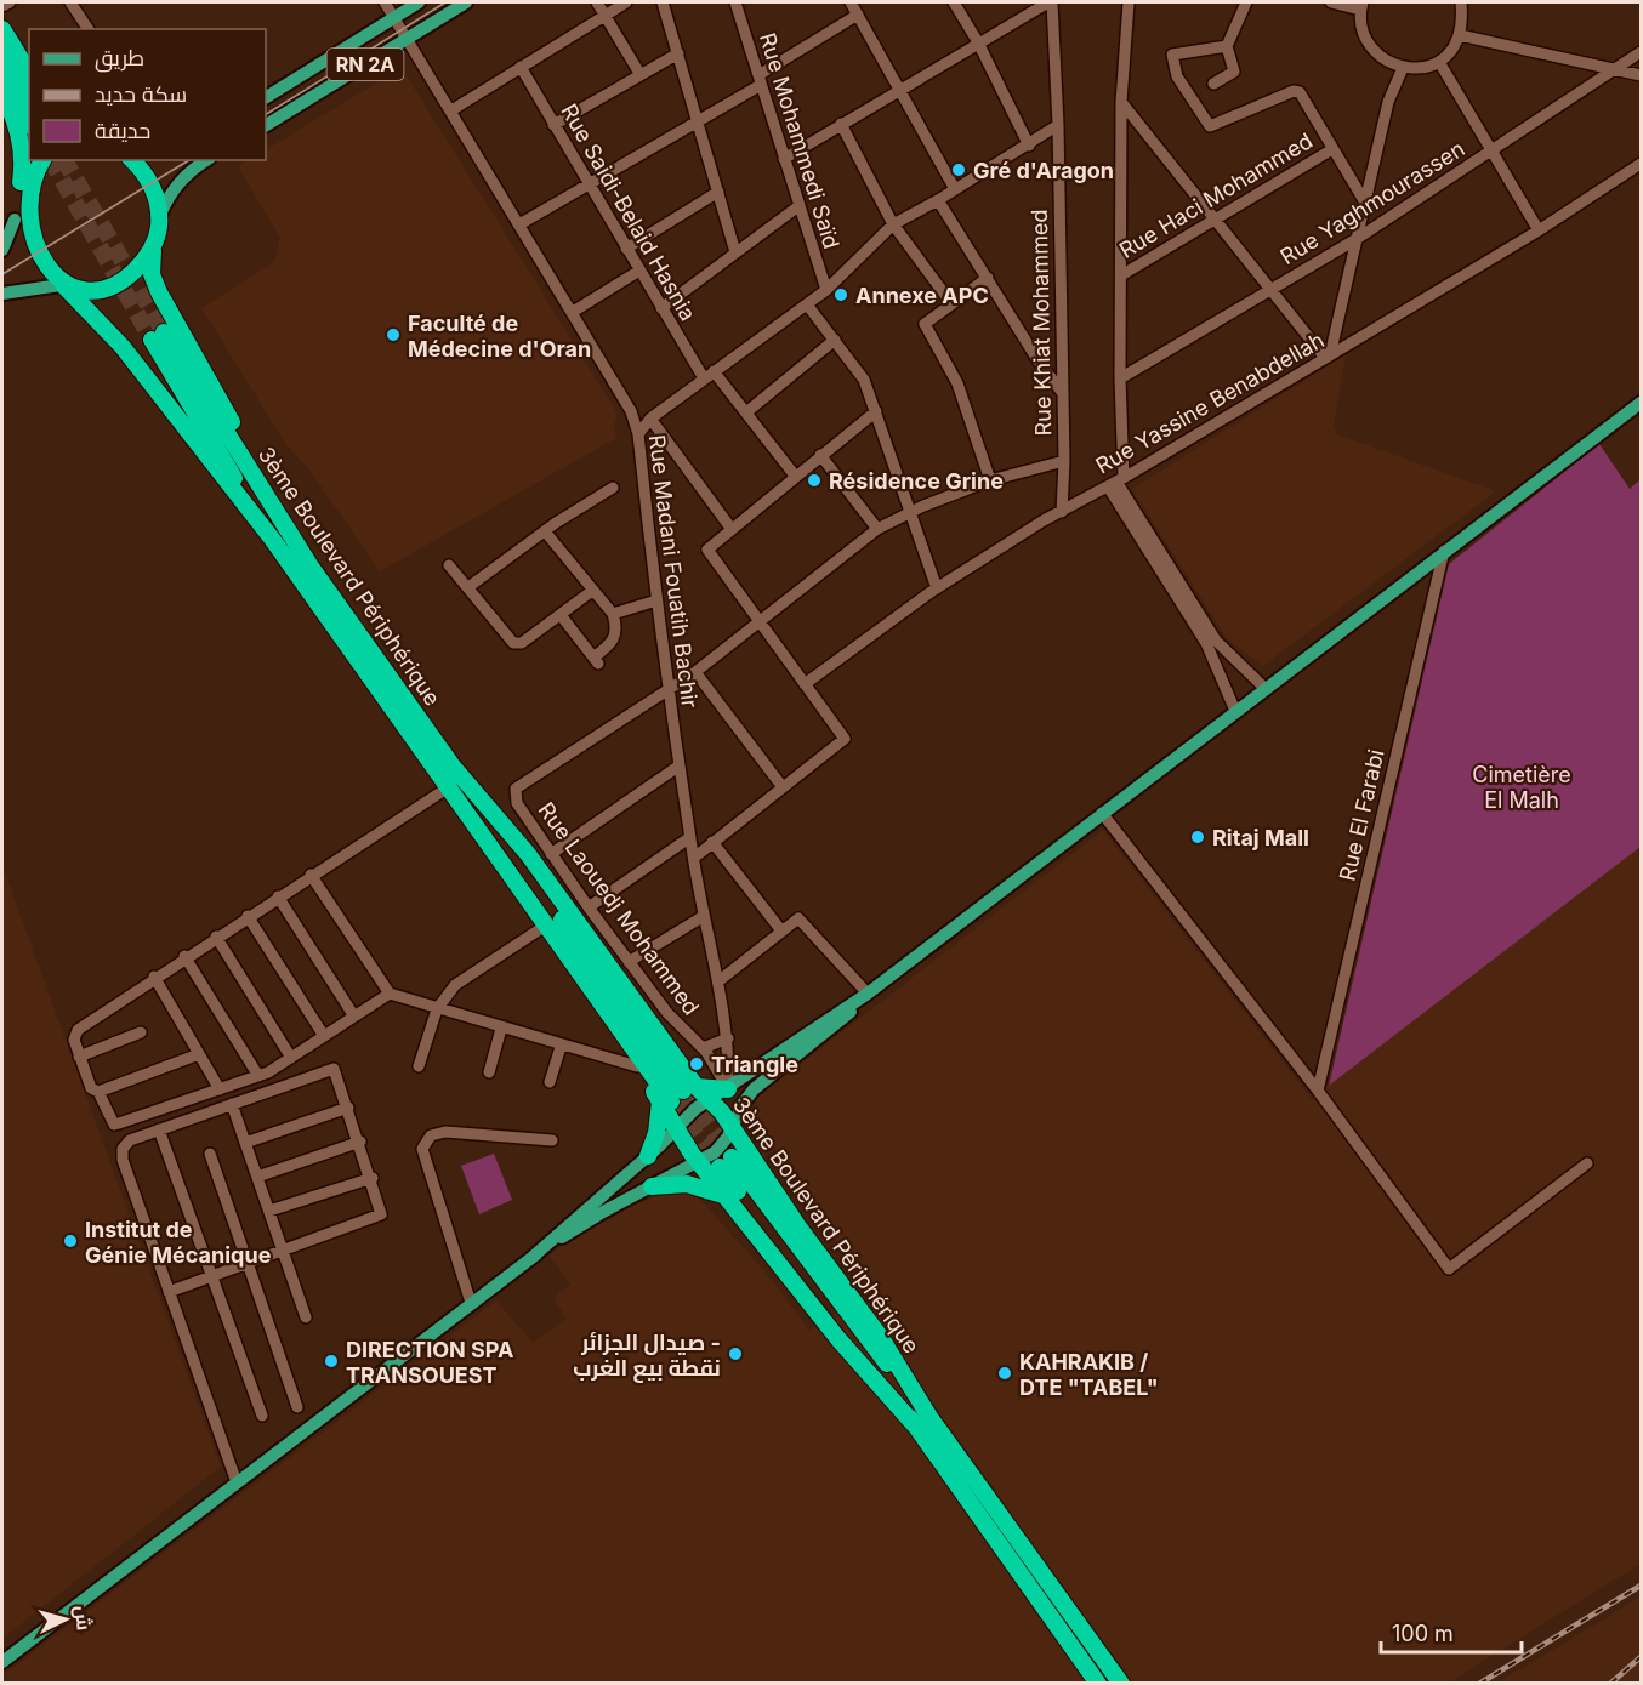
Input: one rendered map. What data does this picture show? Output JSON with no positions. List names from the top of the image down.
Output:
{
  "streets": {
    "highway": ["3ème Boulevard Périphérique"],
    "main road": ["RN 2A"],
    "street": [
      "Rue Mohammedi Saïd",
      "Rue Haci Mohammed",
      "Rue Yaghmourassen",
      "Rue Saidi-Belaid Hasnia",
      "Rue Khiat Mohammed",
      "Rue Yassine Benabdellah",
      "Rue Madani Fouatih Bachir",
      "Rue El Farabi",
      "Rue Laouedj Mohammed"
    ]
  },
  "crossings": [
    ["RN 2A", "Rue Madani Fouatih Bachir"],
    ["Rue Khiat Mohammed", "Rue Yassine Benabdellah"],
    ["Rue Khiat Mohammed", "Rue Laouedj Mohammed"],
    ["Rue Madani Fouatih Bachir", "Rue Laouedj Mohammed"]
  ],
  "parks": ["Cimetière El Malh"],
  "places": [
    "Gré d'Aragon",
    "Annexe APC",
    "Faculté de Médecine d'Oran",
    "Résidence Grine",
    "Ritaj Mall",
    "Triangle",
    "Institut de Génie Mécanique",
    "صيدال الجزائر - نقطة بيع الغرب",
    "DIRECTION SPA TRANSOUEST",
    "KAHRAKIB / DTE \"TABEL\""
  ],
  "legend": ["طريق", "سكة حديد", "حديقة"],
  "scale_bar": "100 m",
  "north": "right"
}
